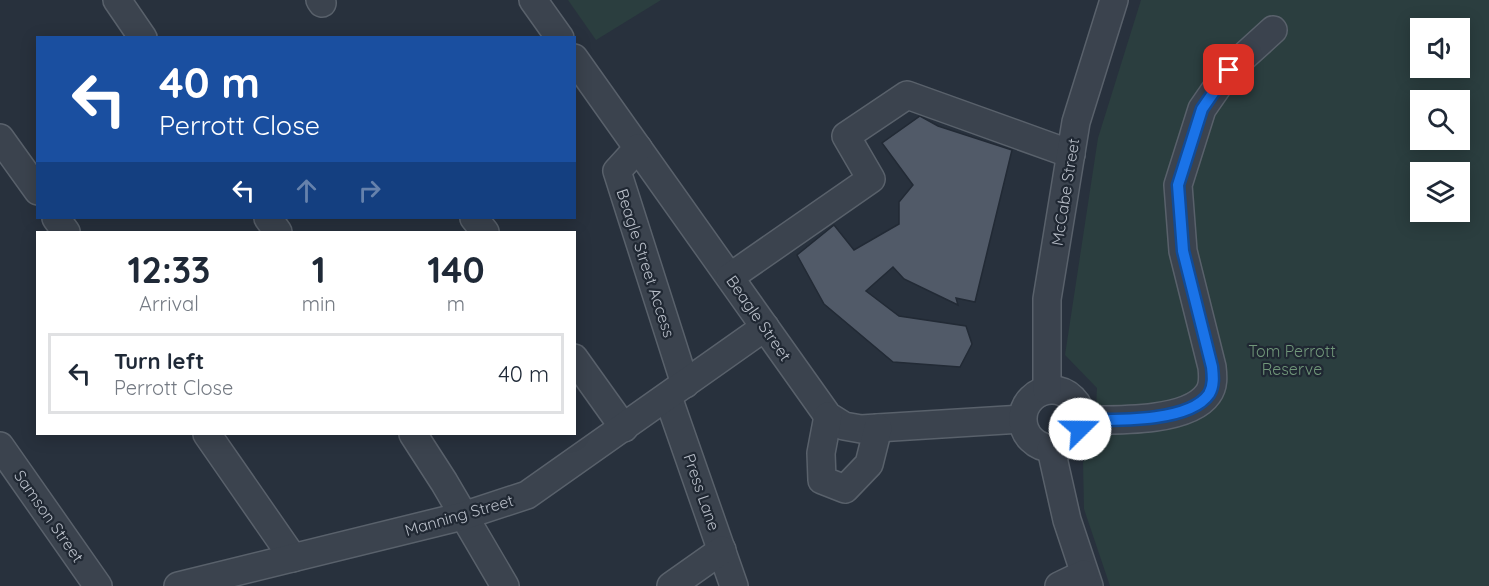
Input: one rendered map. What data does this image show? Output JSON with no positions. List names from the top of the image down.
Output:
{
  "streets": {
    "street": [
      "McCabe Street",
      "Beagle Street Access",
      "Beagle Street",
      "Press Lane",
      "Manning Street",
      "Samson Street"
    ]
  },
  "crossings": [
    ["Beagle Street Access", "Beagle Street"],
    ["Beagle Street Access", "Press Lane"],
    ["Beagle Street Access", "Manning Street"],
    ["Beagle Street", "Manning Street"],
    ["Press Lane", "Manning Street"]
  ],
  "parks": ["Tom Perrott Reserve"],
  "page": {
    "turn": ["40 m", "Perrott Close"],
    "eta": [
      "12:33",
      "Arrival",
      "1",
      "min",
      "140",
      "m"
    ],
    "list": [
      {
        "name": "Turn left",
        "note": "Perrott Close",
        "value": "40 m"
      }
    ]
  }
}
